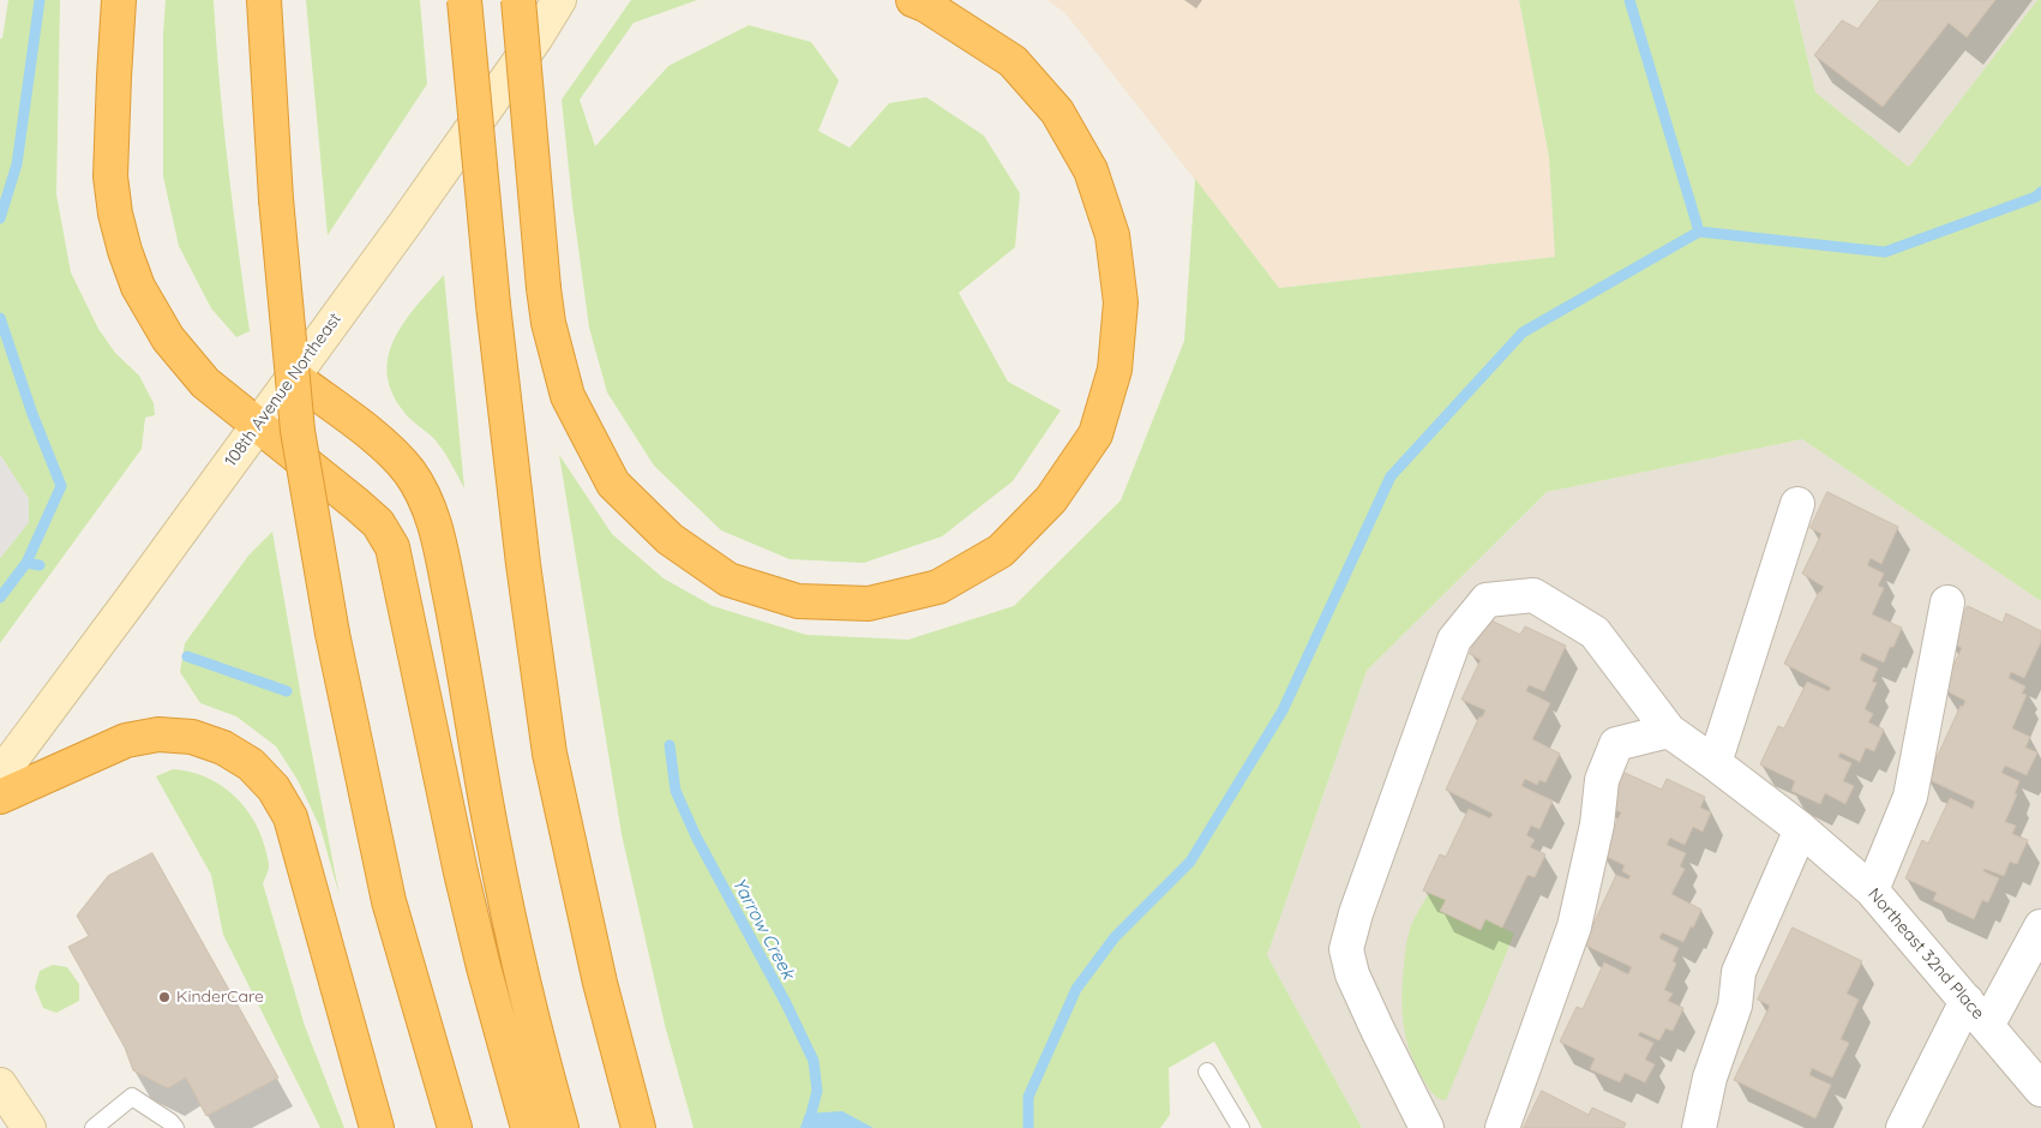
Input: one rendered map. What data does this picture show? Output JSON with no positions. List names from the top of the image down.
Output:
{
  "streets": {
    "main road": ["108th Avenue Northeast"],
    "street": ["Northeast 32nd Place"]
  },
  "water": ["Yarrow Creek"],
  "places": ["KinderCare"]
}
